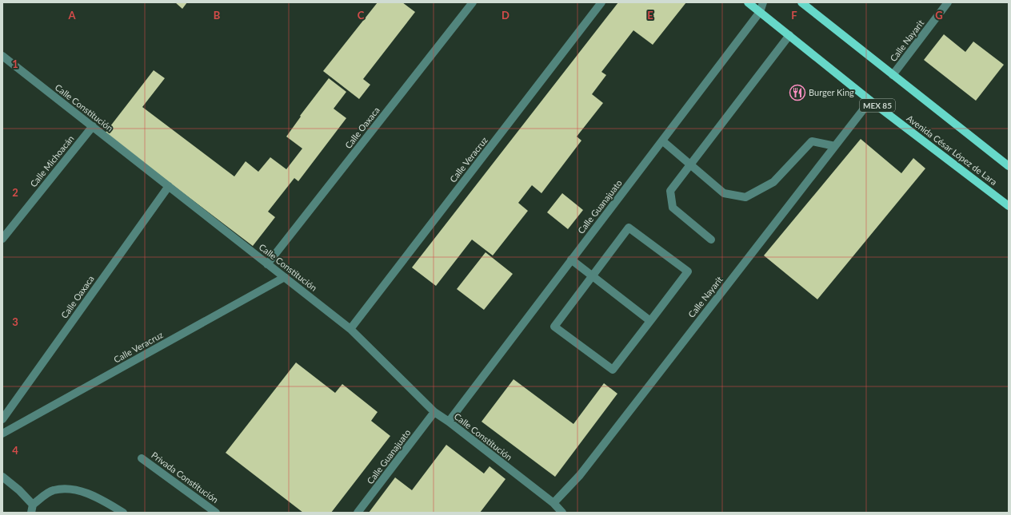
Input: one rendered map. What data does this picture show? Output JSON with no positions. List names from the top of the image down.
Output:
{
  "streets": {
    "main road": ["MEX 85", "Avenida César López de Lara"],
    "street": [
      "Calle Nayarit",
      "Calle Constitución",
      "Calle Oaxaca",
      "Calle Veracruz",
      "Calle Michoacán",
      "Calle Guanajuato",
      "Privada Constitución"
    ]
  },
  "crossings": [
    ["Calle Nayarit", "Calle Constitución"],
    ["Calle Nayarit", "Avenida César López de Lara"],
    ["Calle Constitución", "Calle Oaxaca"],
    ["Calle Constitución", "Calle Veracruz"],
    ["Calle Constitución", "Calle Michoacán"],
    ["Calle Constitución", "Calle Guanajuato"],
    ["Avenida César López de Lara", "Calle Guanajuato"]
  ],
  "places": {
    "restaurant": ["Burger King"]
  },
  "grid": {
    "columns": [
      "A",
      "B",
      "C",
      "D",
      "E",
      "F",
      "G"
    ],
    "rows": [
      "1",
      "2",
      "3",
      "4"
    ]
  }
}
